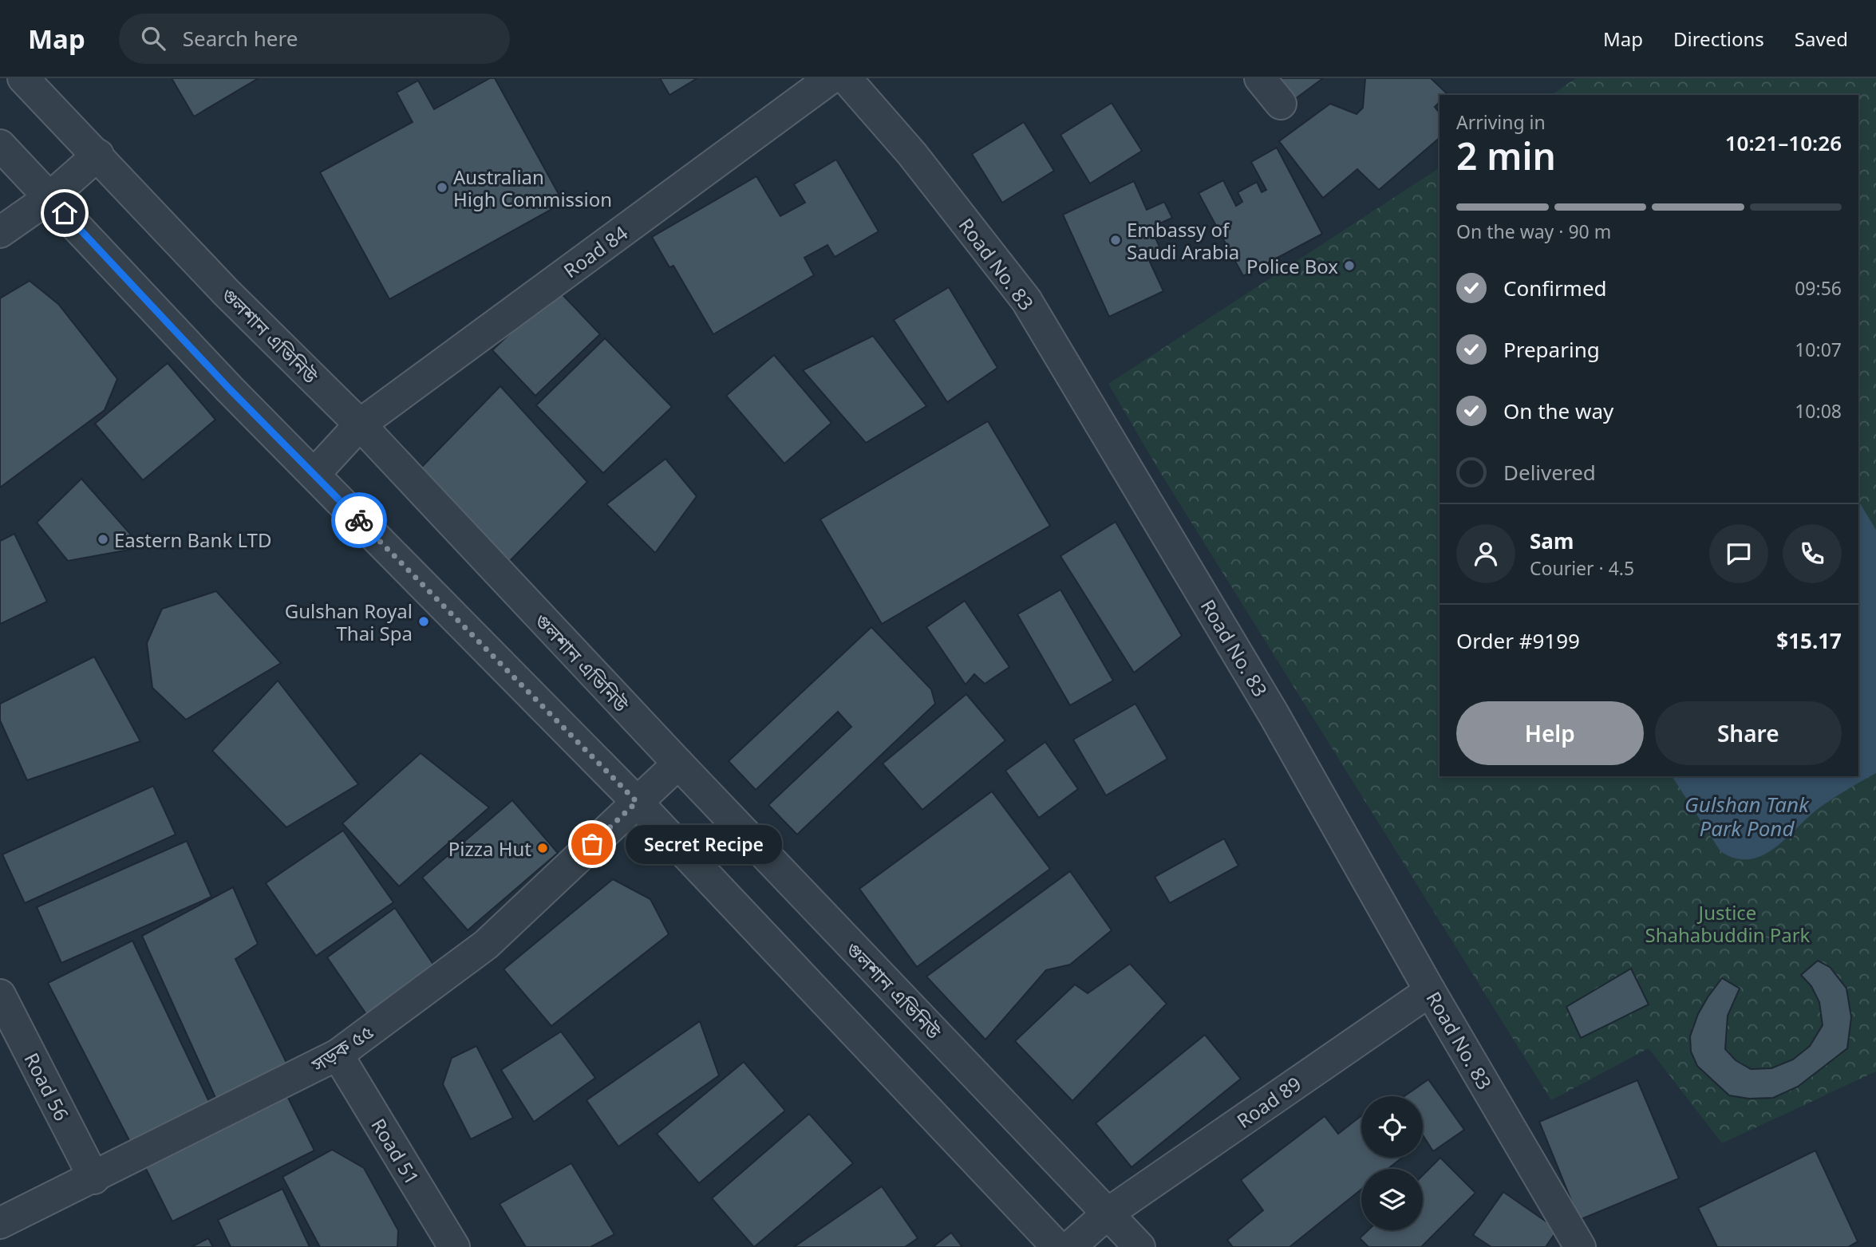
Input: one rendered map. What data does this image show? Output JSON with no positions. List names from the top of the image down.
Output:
{
  "streets": {
    "street": [
      "Road 84",
      "Road No. 83",
      "গুলশান এভিনিউ",
      "সড়ক ৫৫",
      "Road 56",
      "Road 89",
      "Road 51"
    ]
  },
  "crossings": [
    ["Road 84", "গুলশান এভিনিউ"],
    ["Road No. 83", "Road 89"],
    ["গুলশান এভিনিউ", "সড়ক ৫৫"],
    ["গুলশান এভিনিউ", "Road 89"],
    ["সড়ক ৫৫", "Road 56"],
    ["সড়ক ৫৫", "Road 51"]
  ],
  "water": ["Gulshan Tank Park Pond"],
  "parks": ["Justice Shahabuddin Park"],
  "places": [
    "Australian High Commission",
    "Embassy of Saudi Arabia",
    "Police Box",
    "Eastern Bank LTD",
    "Gulshan Royal Thai Spa",
    "Secret Recipe",
    "Pizza Hut"
  ],
  "page": {
    "header": "Map",
    "search": "Search here",
    "nav": ["Map", "Directions", "Saved"],
    "heading": ["2 min", "Arriving in", "10:21–10:26"],
    "panel": [
      "Sam",
      "Courier · 4.5",
      "Order #9199",
      "$15.17"
    ],
    "bar": "On the way · 90 m",
    "list": [
      ["Confirmed", "09:56"],
      ["Preparing", "10:07"],
      ["On the way", "10:08"],
      "Delivered"
    ],
    "buttons": ["Help", "Share"],
    "bubble": "Secret Recipe"
  }
}
